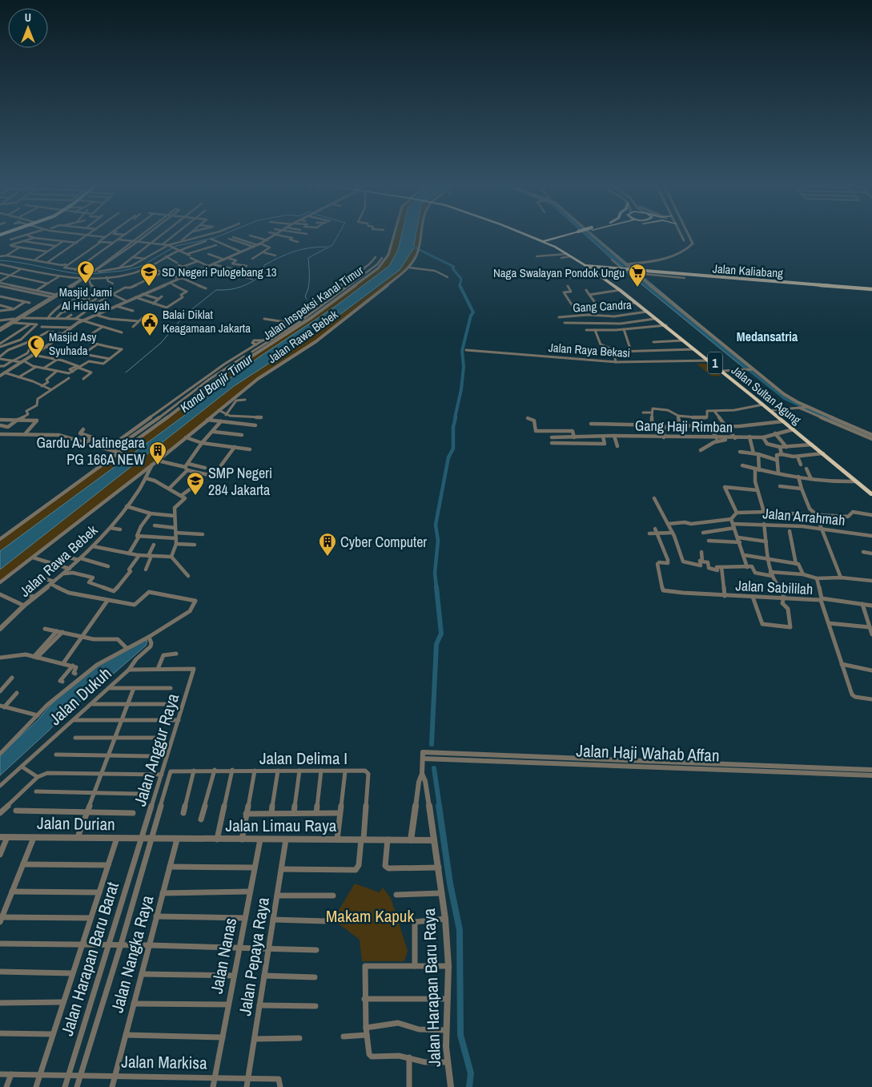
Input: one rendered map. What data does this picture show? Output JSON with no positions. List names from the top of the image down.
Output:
{
  "streets": {
    "highway": ["1", "Jalan Sultan Agung"],
    "main road": ["Jalan Kaliabang"],
    "street": [
      "Jalan Inspeksi Kanal Timur",
      "Gang Candra",
      "Jalan Rawa Bebek",
      "Jalan Raya Bekasi",
      "Gang Haji Rimban",
      "Jalan Arrahmah",
      "Jalan Sabililah",
      "Jalan Dukuh",
      "Jalan Anggur Raya",
      "Jalan Haji Wahab Affan",
      "Jalan Delima I",
      "Jalan Durian",
      "Jalan Limau Raya",
      "Jalan Nangka Raya",
      "Jalan Nanas",
      "Jalan Pepaya Raya",
      "Jalan Harapan Baru Barat",
      "Jalan Harapan Baru Raya",
      "Jalan Markisa"
    ]
  },
  "crossings": [
    ["Jalan Kaliabang", "Jalan Sultan Agung"],
    ["Gang Candra", "Jalan Sultan Agung"],
    ["Jalan Raya Bekasi", "Jalan Sultan Agung"],
    ["Jalan Sultan Agung", "Gang Haji Rimban"],
    ["Jalan Dukuh", "Jalan Anggur Raya"],
    ["Jalan Anggur Raya", "Jalan Durian"],
    ["Jalan Anggur Raya", "Jalan Harapan Baru Barat"],
    ["Jalan Delima I", "Jalan Limau Raya"],
    ["Jalan Delima I", "Jalan Harapan Baru Barat"],
    ["Jalan Durian", "Jalan Limau Raya"],
    ["Jalan Durian", "Jalan Harapan Baru Barat"],
    ["Jalan Limau Raya", "Jalan Nangka Raya"],
    ["Jalan Limau Raya", "Jalan Nanas"],
    ["Jalan Limau Raya", "Jalan Pepaya Raya"],
    ["Jalan Limau Raya", "Jalan Harapan Baru Barat"],
    ["Jalan Limau Raya", "Jalan Harapan Baru Raya"],
    ["Jalan Nangka Raya", "Jalan Markisa"],
    ["Jalan Nanas", "Jalan Markisa"],
    ["Jalan Pepaya Raya", "Jalan Markisa"],
    ["Jalan Harapan Baru Barat", "Jalan Markisa"]
  ],
  "districts": ["Medansatria"],
  "water": ["Kanal Banjir Timur"],
  "parks": ["Makam Kapuk"],
  "places": {
    "mosque": ["Masjid Jami Al Hidayah", "Masjid Asy Syuhada"],
    "school or university": ["SD Negeri Pulogebang 13", "SMP Negeri 284 Jakarta"],
    "supermarket": ["Naga Swalayan Pondok Ungu"],
    "public building": ["Balai Diklat Keagamaan Jakarta"],
    "building": ["Gardu AJ Jatinegara PG 166A NEW", "Cyber Computer"]
  },
  "north": "top"
}
